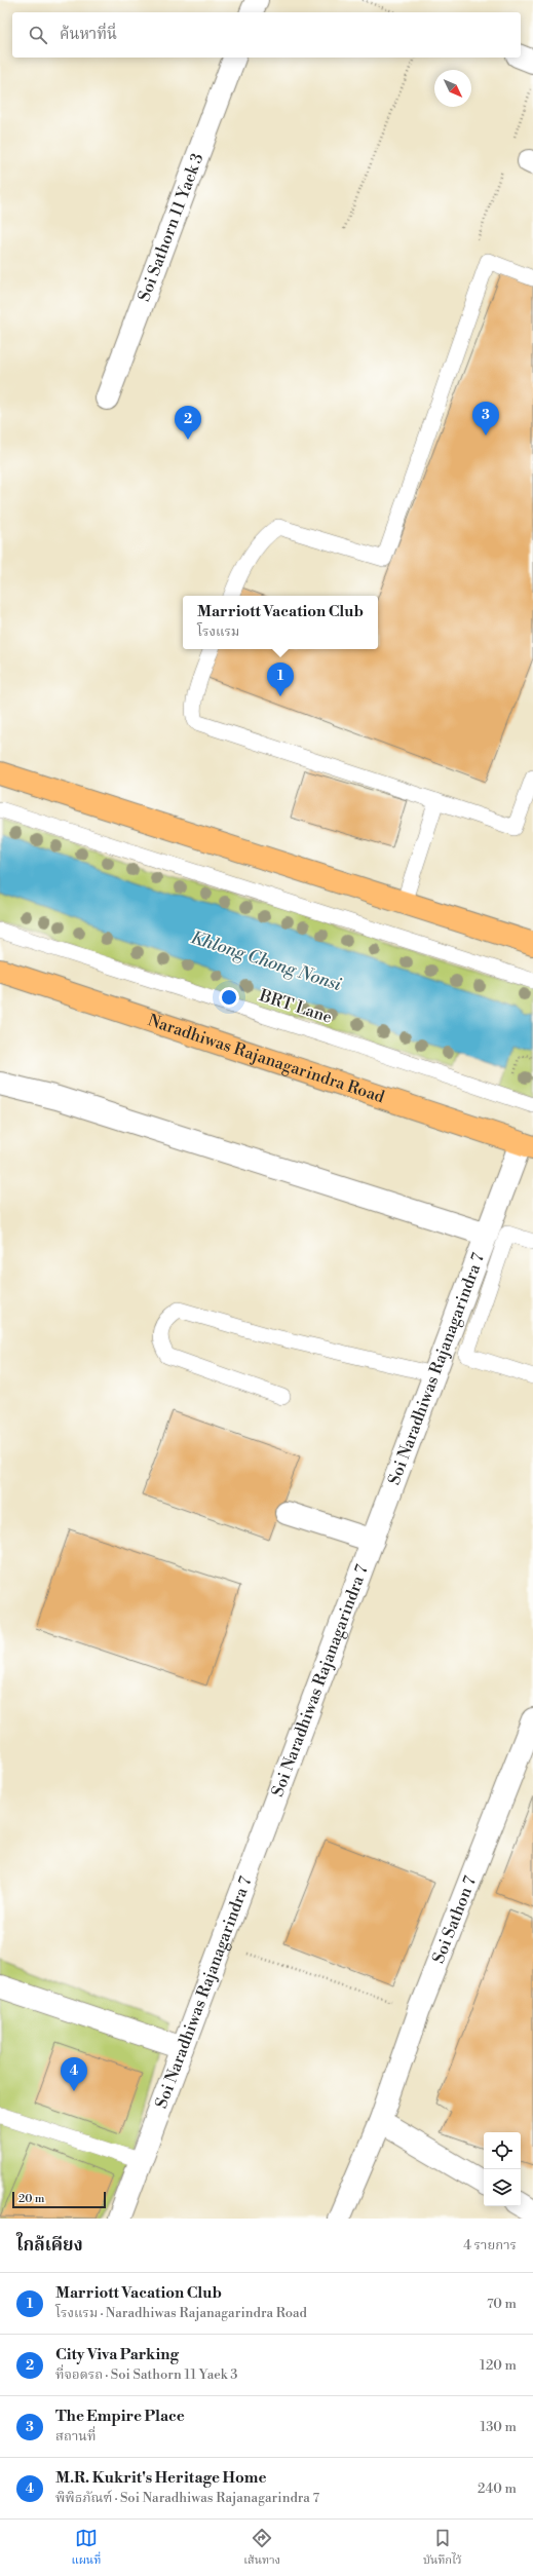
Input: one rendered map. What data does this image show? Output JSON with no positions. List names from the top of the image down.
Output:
{
  "streets": {
    "main road": ["Naradhiwas Rajanagarindra Road"],
    "street": ["Soi Sathorn 11 Yaek 3", "Soi Naradhiwas Rajanagarindra 7", "Soi Sathon 7"],
    "lane": ["BRT Lane"]
  },
  "crossings": [
    ["Naradhiwas Rajanagarindra Road", "Soi Naradhiwas Rajanagarindra 7"]
  ],
  "water": ["Khlong Chong Nonsi"],
  "scale_bar": "20 m",
  "north": "bottom right",
  "page": {
    "search": "ค้นหาที่นี่",
    "pins": [
      "3",
      "2",
      "1",
      "4"
    ],
    "popup": ["Marriott Vacation Club", "โรงแรม"],
    "scale": "20 m",
    "heading": ["ใกล้เคียง", "4 รายการ"],
    "list": [
      {
        "mark": "1",
        "name": "Marriott Vacation Club",
        "note": "โรงแรม · Naradhiwas Rajanagarindra Road",
        "value": "70 m"
      },
      {
        "mark": "2",
        "name": "City Viva Parking",
        "note": "ที่จอดรถ · Soi Sathorn 11 Yaek 3",
        "value": "120 m"
      },
      {
        "mark": "3",
        "name": "The Empire Place",
        "note": "สถานที่",
        "value": "130 m"
      },
      {
        "mark": "4",
        "name": "M.R. Kukrit's Heritage Home",
        "note": "พิพิธภัณฑ์ · Soi Naradhiwas Rajanagarindra 7",
        "value": "240 m"
      }
    ],
    "nav": ["แผนที่", "เส้นทาง", "บันทึกไว้"]
  }
}
